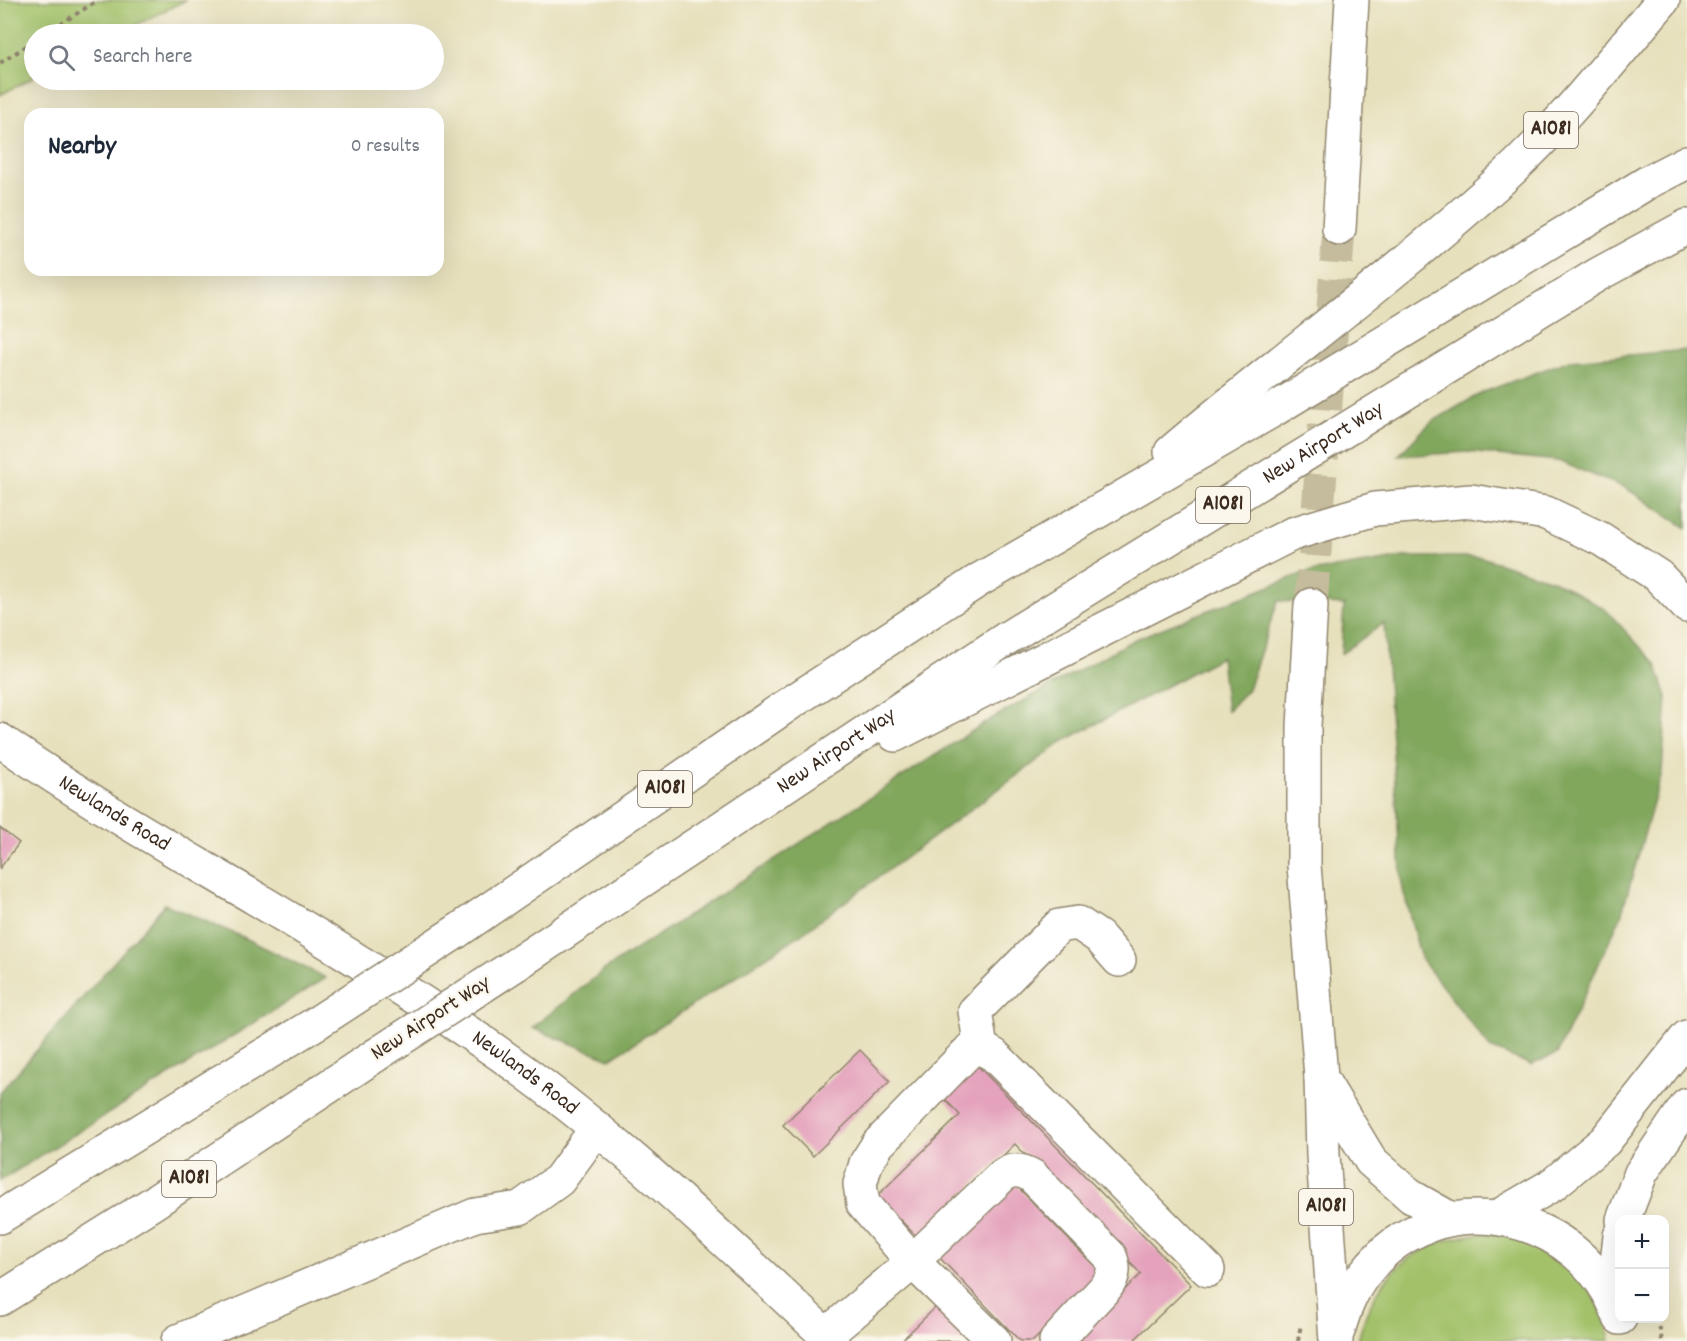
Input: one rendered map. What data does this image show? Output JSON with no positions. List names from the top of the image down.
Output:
{
  "streets": {
    "main road": ["A1081", "New Airport Way", "Newlands Road"]
  },
  "crossings": [
    ["A1081", "New Airport Way"]
  ],
  "page": {
    "search": "Search here",
    "heading": ["Nearby", "0 results"],
    "map_buttons": ["+", "−"]
  }
}
